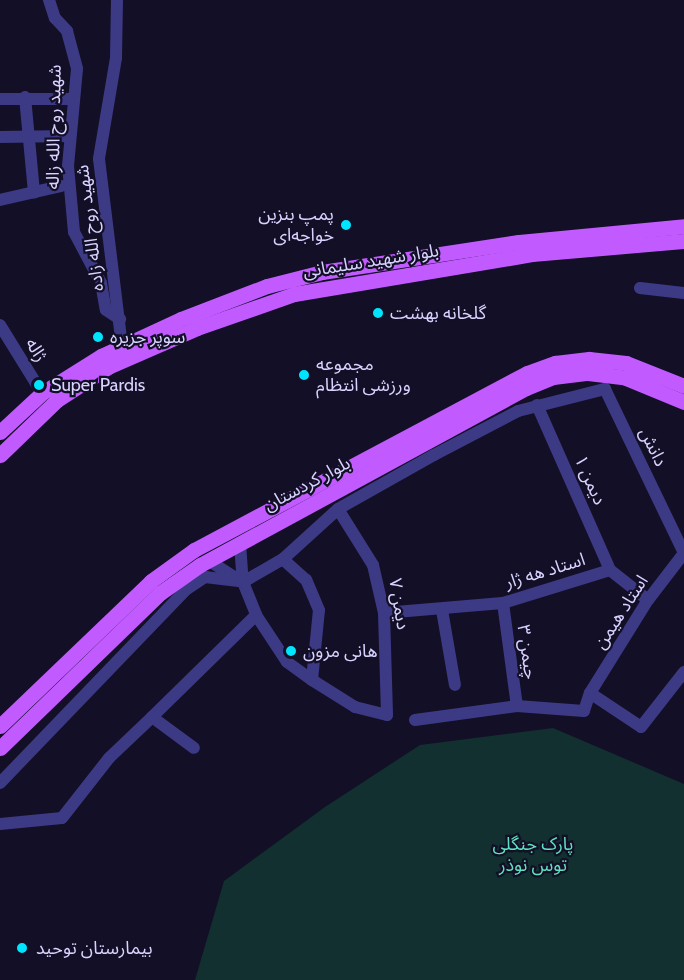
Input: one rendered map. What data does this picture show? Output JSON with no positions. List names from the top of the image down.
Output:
{
  "streets": {
    "main road": ["بلوار شهید سلیمانی", "بلوار کردستان"],
    "street": [
      "شهید روح الله زاله",
      "شهید روح الله زاده",
      "ژاله",
      "دانش",
      "دیمن ۱",
      "استاد هه ژار",
      "دیمن ۷",
      "استاد هیمن",
      "چیمن ۳"
    ]
  },
  "crossings": [
    ["شهید روح الله زاله", "شهید روح الله زاده"],
    ["شهید روح الله زاده", "بلوار شهید سلیمانی"],
    ["بلوار شهید سلیمانی", "ژاله"],
    ["دانش", "دیمن ۱"],
    ["دانش", "استاد هیمن"],
    ["دیمن ۱", "استاد هه ژار"],
    ["استاد هه ژار", "دیمن ۷"],
    ["استاد هه ژار", "استاد هیمن"],
    ["استاد هه ژار", "چیمن ۳"],
    ["استاد هیمن", "چیمن ۳"]
  ],
  "parks": ["پارک جنگلی توس نوذر"],
  "places": [
    "پمپ بنزین خواجه‌ای",
    "گلخانه بهشت",
    "سوپر جزیره",
    "مجموعه ورزشی انتظام",
    "Super Pardis",
    "هانی مزون",
    "بیمارستان توحید"
  ]
}
